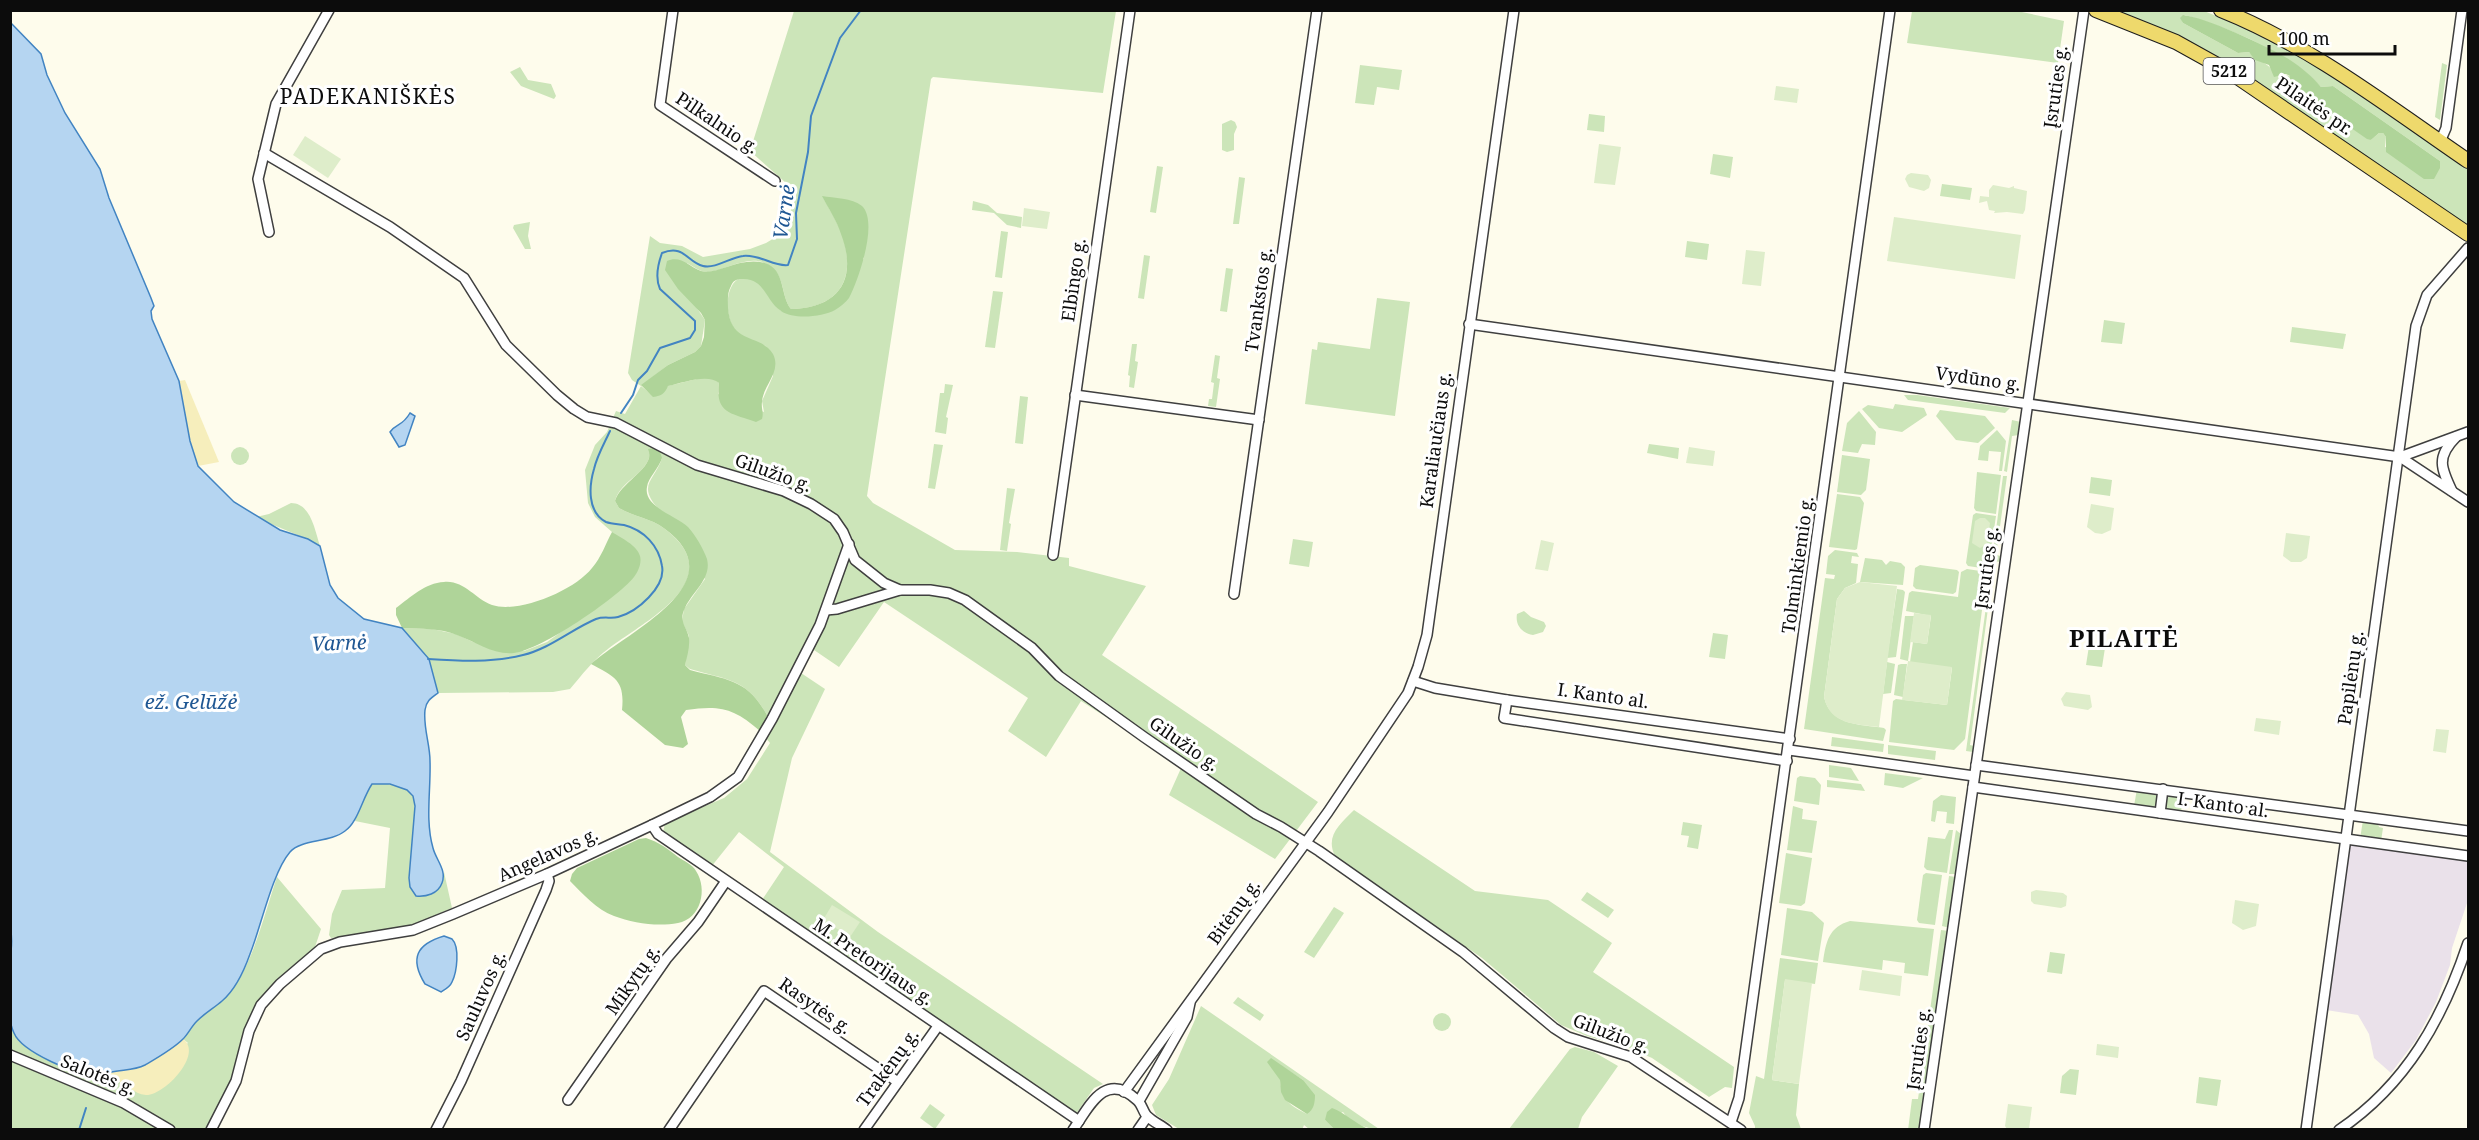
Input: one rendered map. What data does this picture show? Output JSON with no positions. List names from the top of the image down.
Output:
{
  "streets": {
    "main road": ["5212", "Pilaitės pr."],
    "street": [
      "Įsruties g.",
      "Pilkalnio g.",
      "Elbingo g.",
      "Tvankstos g.",
      "Vydūno g.",
      "Karaliaučiaus g.",
      "Gilužio g.",
      "Tolminkiemio g.",
      "Papilėnų g.",
      "I. Kanto al.",
      "Angelavos g.",
      "Bitėnų g.",
      "M. Pretorijaus g.",
      "Mikytų g.",
      "Sauluvos g.",
      "Rasytės g.",
      "Trakėnų g.",
      "Salotės g."
    ]
  },
  "crossings": [
    ["Įsruties g.", "Vydūno g."],
    ["Įsruties g.", "I. Kanto al."],
    ["Vydūno g.", "Karaliaučiaus g."],
    ["Vydūno g.", "Tolminkiemio g."],
    ["Vydūno g.", "Papilėnų g."],
    ["Karaliaučiaus g.", "Gilužio g."],
    ["Karaliaučiaus g.", "I. Kanto al."],
    ["Karaliaučiaus g.", "Bitėnų g."],
    ["Gilužio g.", "Tolminkiemio g."],
    ["Gilužio g.", "Angelavos g."],
    ["Gilužio g.", "Bitėnų g."],
    ["Tolminkiemio g.", "I. Kanto al."],
    ["Papilėnų g.", "I. Kanto al."],
    ["Angelavos g.", "M. Pretorijaus g."],
    ["Angelavos g.", "Sauluvos g."],
    ["M. Pretorijaus g.", "Mikytų g."],
    ["M. Pretorijaus g.", "Trakėnų g."],
    ["Rasytės g.", "Trakėnų g."]
  ],
  "districts": ["PADEKANIŠKĖS", "PILAITĖ"],
  "water": ["Varnė", "ež. Gelūžė"],
  "scale_bar": "100 m"
}
